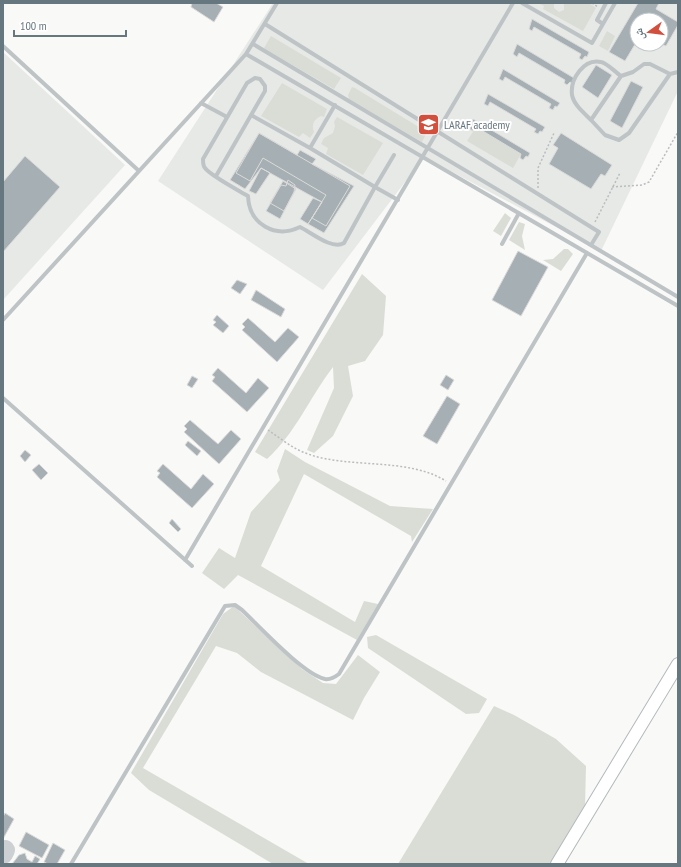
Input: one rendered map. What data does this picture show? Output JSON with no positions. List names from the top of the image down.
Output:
{
  "places": {
    "school or university": ["LARAF academy"]
  },
  "scale_bar": "100 m",
  "north": "left"
}
